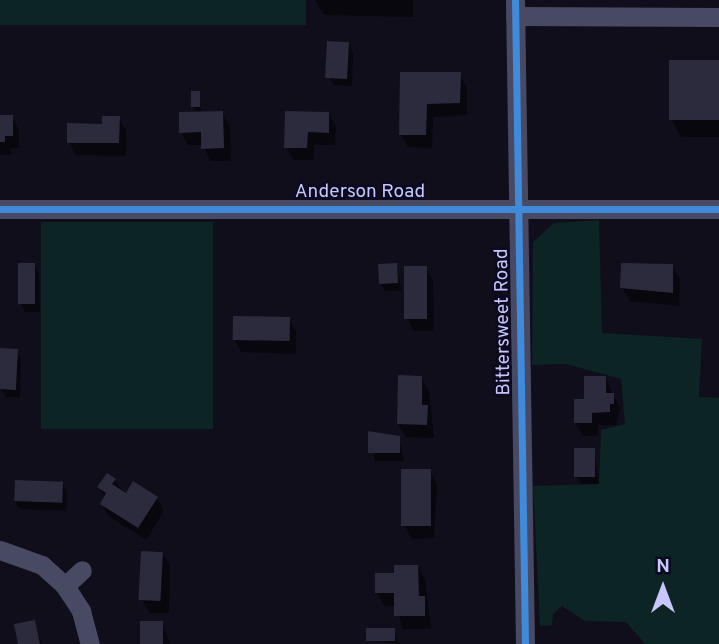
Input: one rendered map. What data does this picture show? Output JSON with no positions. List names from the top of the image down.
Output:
{
  "streets": {
    "street": ["Anderson Road", "Bittersweet Road"]
  },
  "crossings": [
    ["Anderson Road", "Bittersweet Road"]
  ],
  "north": "top"
}
